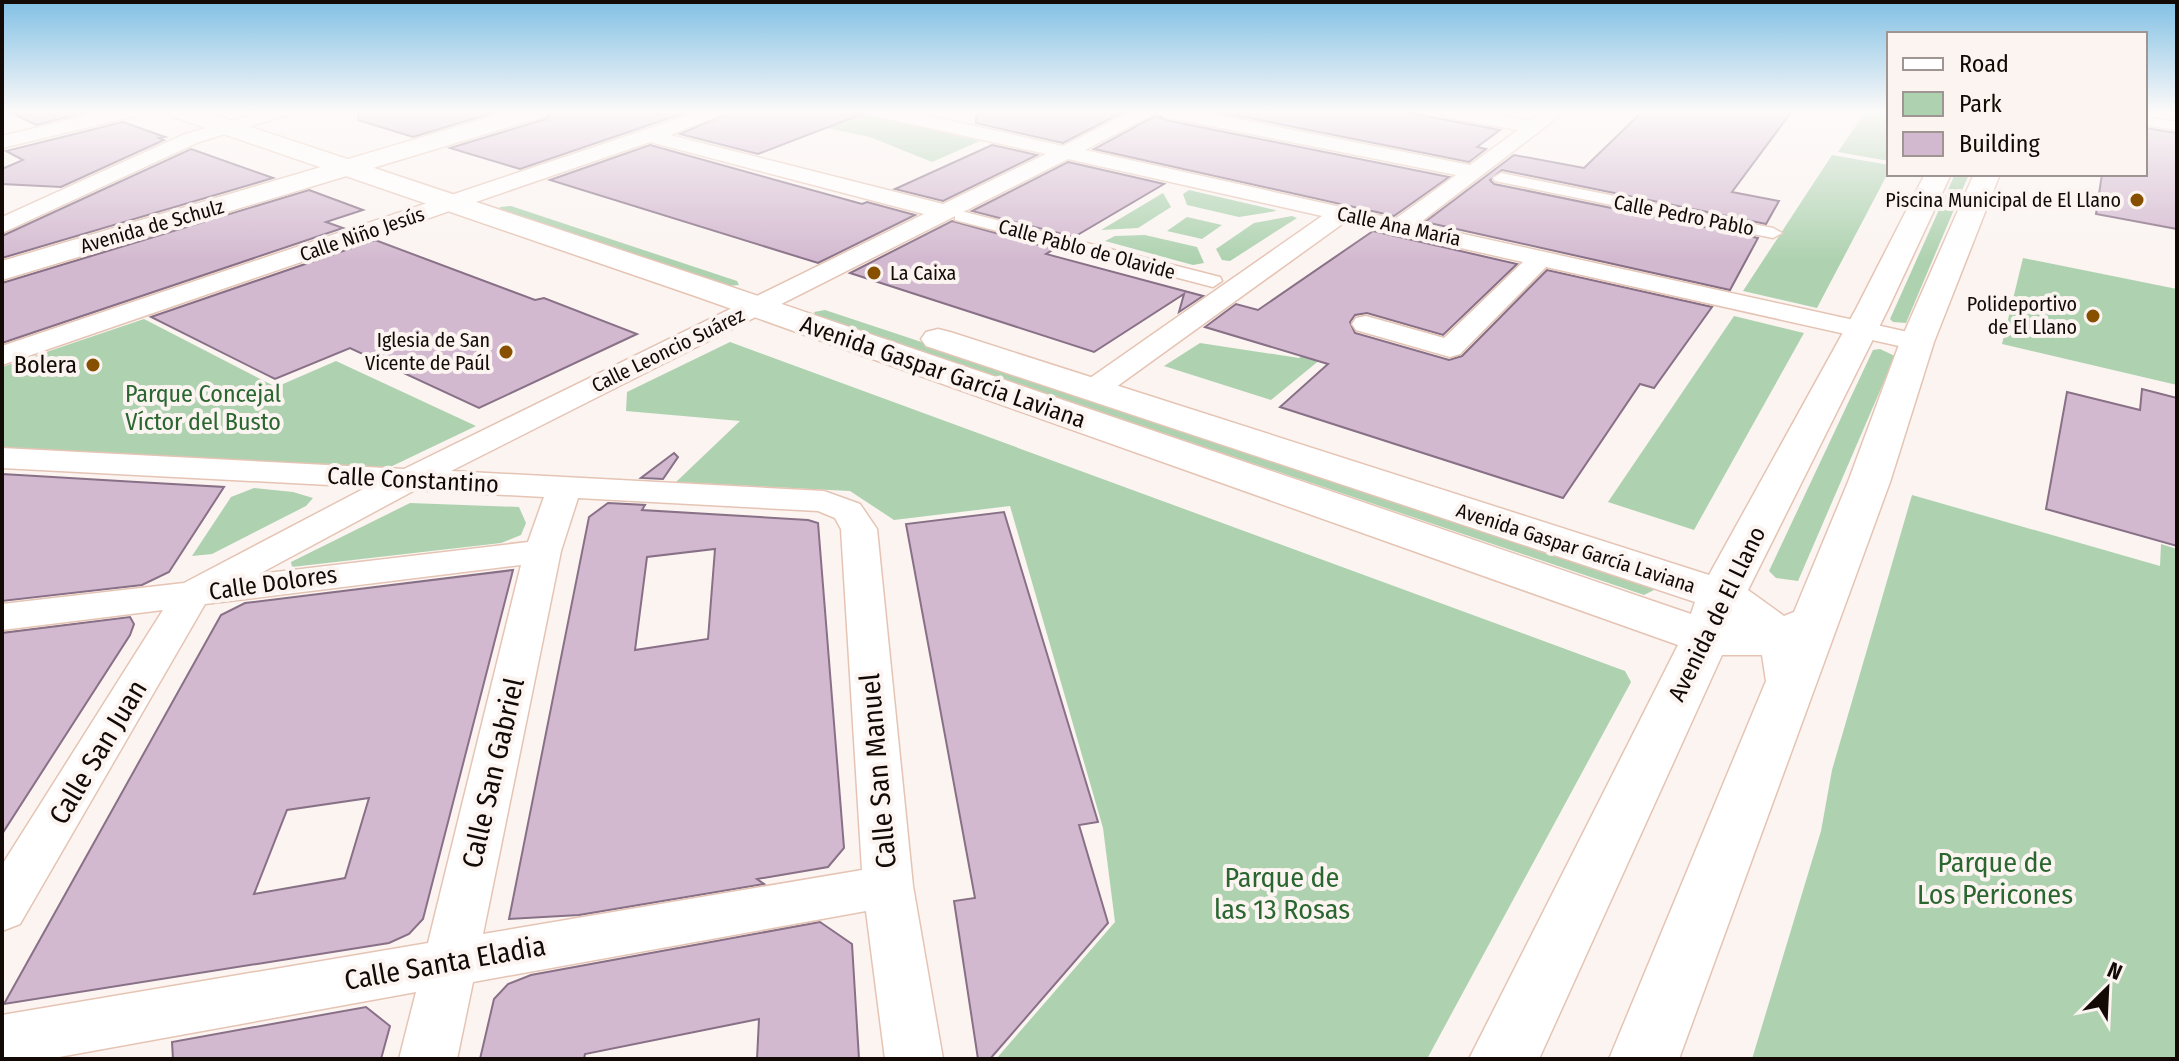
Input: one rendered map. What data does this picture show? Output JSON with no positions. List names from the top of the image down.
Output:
{
  "streets": {
    "main road": ["Avenida de Schulz", "Avenida Gaspar García Laviana", "Avenida de El Llano"],
    "street": [
      "Calle Pedro Pablo",
      "Calle Ana María",
      "Calle Niño Jesús",
      "Calle Pablo de Olavide",
      "Calle Leoncio Suárez",
      "Calle Constantino",
      "Calle Dolores",
      "Calle San Juan",
      "Calle San Manuel",
      "Calle San Gabriel",
      "Calle Santa Eladia"
    ]
  },
  "crossings": [
    ["Avenida de Schulz", "Avenida Gaspar García Laviana"],
    ["Calle Ana María", "Avenida de El Llano"],
    ["Calle Niño Jesús", "Avenida Gaspar García Laviana"],
    ["Calle Pablo de Olavide", "Calle Leoncio Suárez"],
    ["Calle Leoncio Suárez", "Avenida Gaspar García Laviana"],
    ["Calle Leoncio Suárez", "Calle Constantino"],
    ["Calle Leoncio Suárez", "Calle Dolores"],
    ["Calle Leoncio Suárez", "Calle San Juan"],
    ["Avenida Gaspar García Laviana", "Avenida de El Llano"],
    ["Calle Constantino", "Calle San Manuel"],
    ["Calle Constantino", "Calle San Gabriel"],
    ["Calle Dolores", "Calle San Juan"],
    ["Calle Dolores", "Calle San Gabriel"],
    ["Calle San Manuel", "Calle Santa Eladia"],
    ["Calle San Gabriel", "Calle Santa Eladia"]
  ],
  "parks": ["Parque Concejal Víctor del Busto", "Parque de Los Pericones", "Parque de las 13 Rosas"],
  "places": [
    "Piscina Municipal de El Llano",
    "La Caixa",
    "Polideportivo de El Llano",
    "Iglesia de San Vicente de Paúl",
    "Bolera"
  ],
  "legend": ["Road", "Park", "Building"],
  "north": "top right"
}
